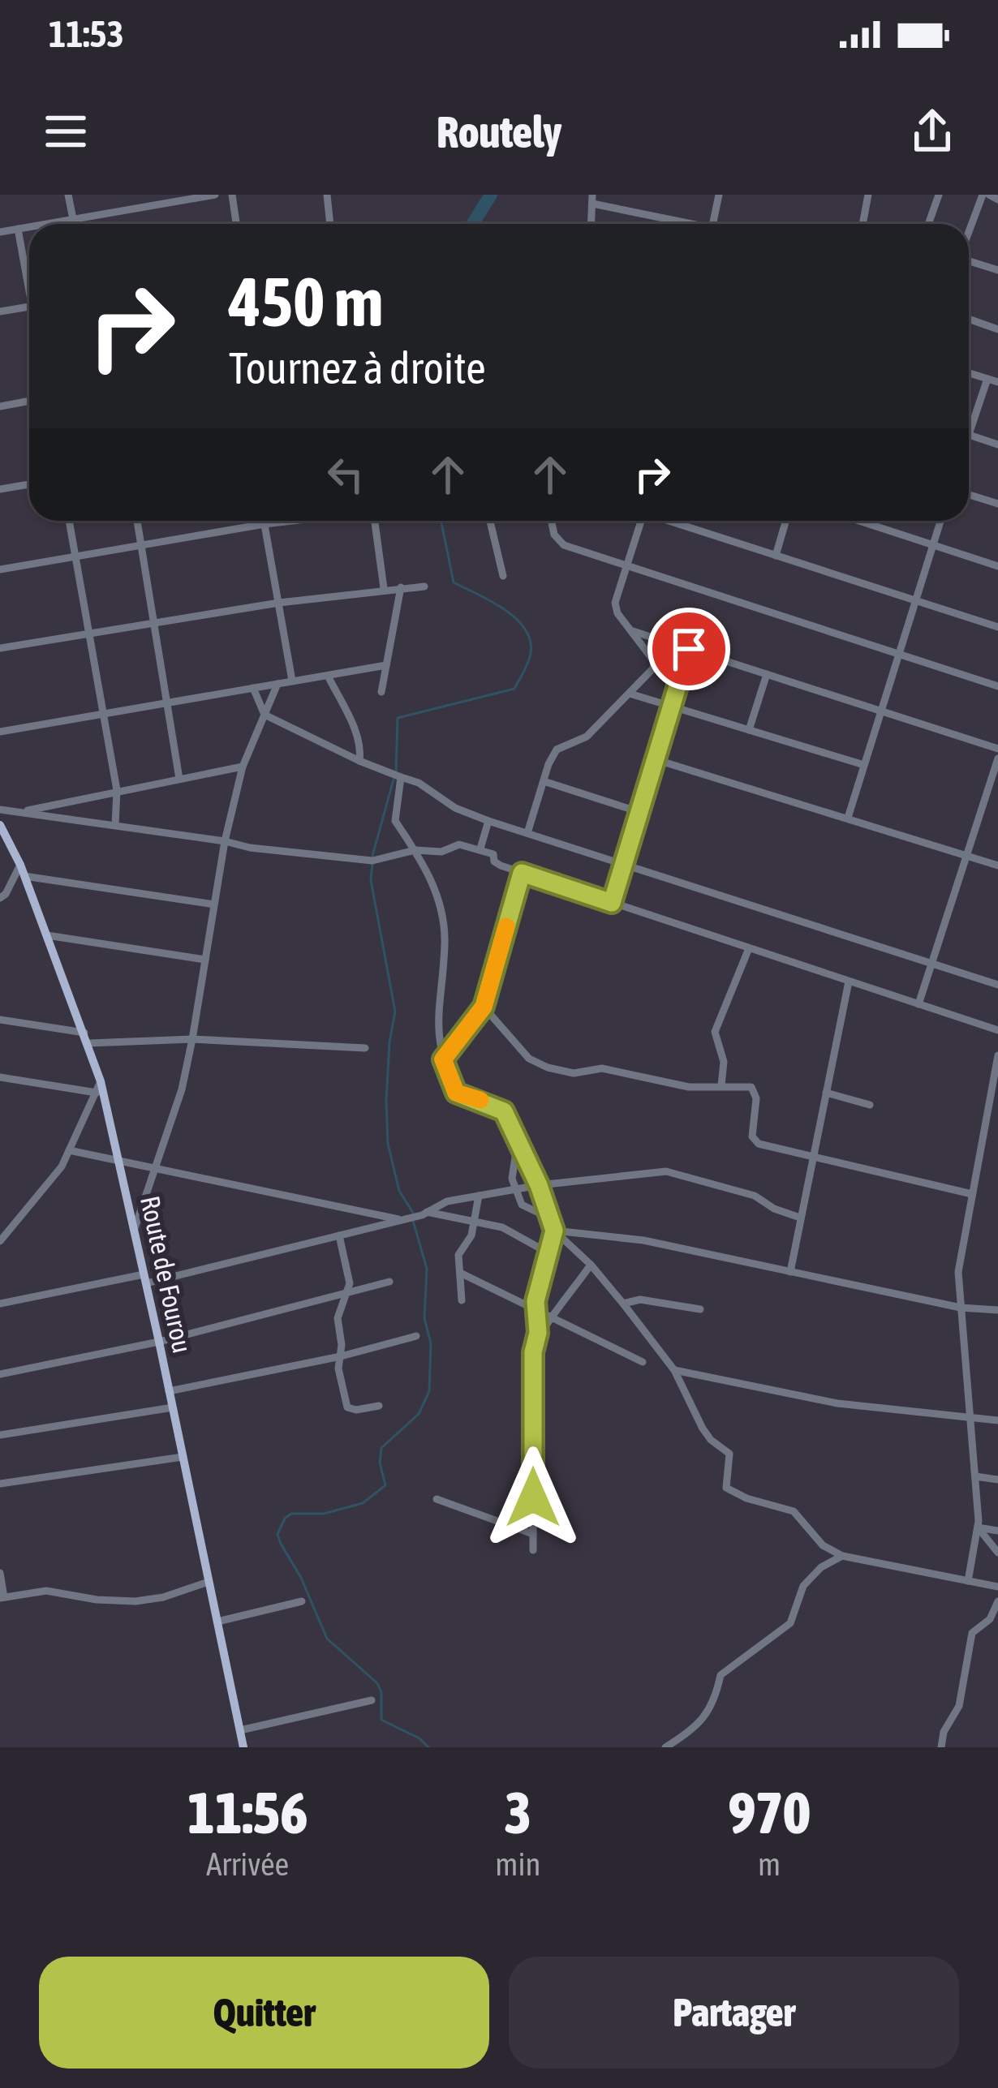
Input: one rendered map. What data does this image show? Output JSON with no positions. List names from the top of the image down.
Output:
{
  "streets": {
    "main road": ["Route de Fourou"]
  },
  "page": {
    "status": "11:53",
    "header": "Routely",
    "turn": ["450 m", "Tournez à droite"],
    "eta": [
      "11:56",
      "Arrivée",
      "3",
      "min",
      "970",
      "m"
    ],
    "buttons": ["Quitter", "Partager"]
  }
}
